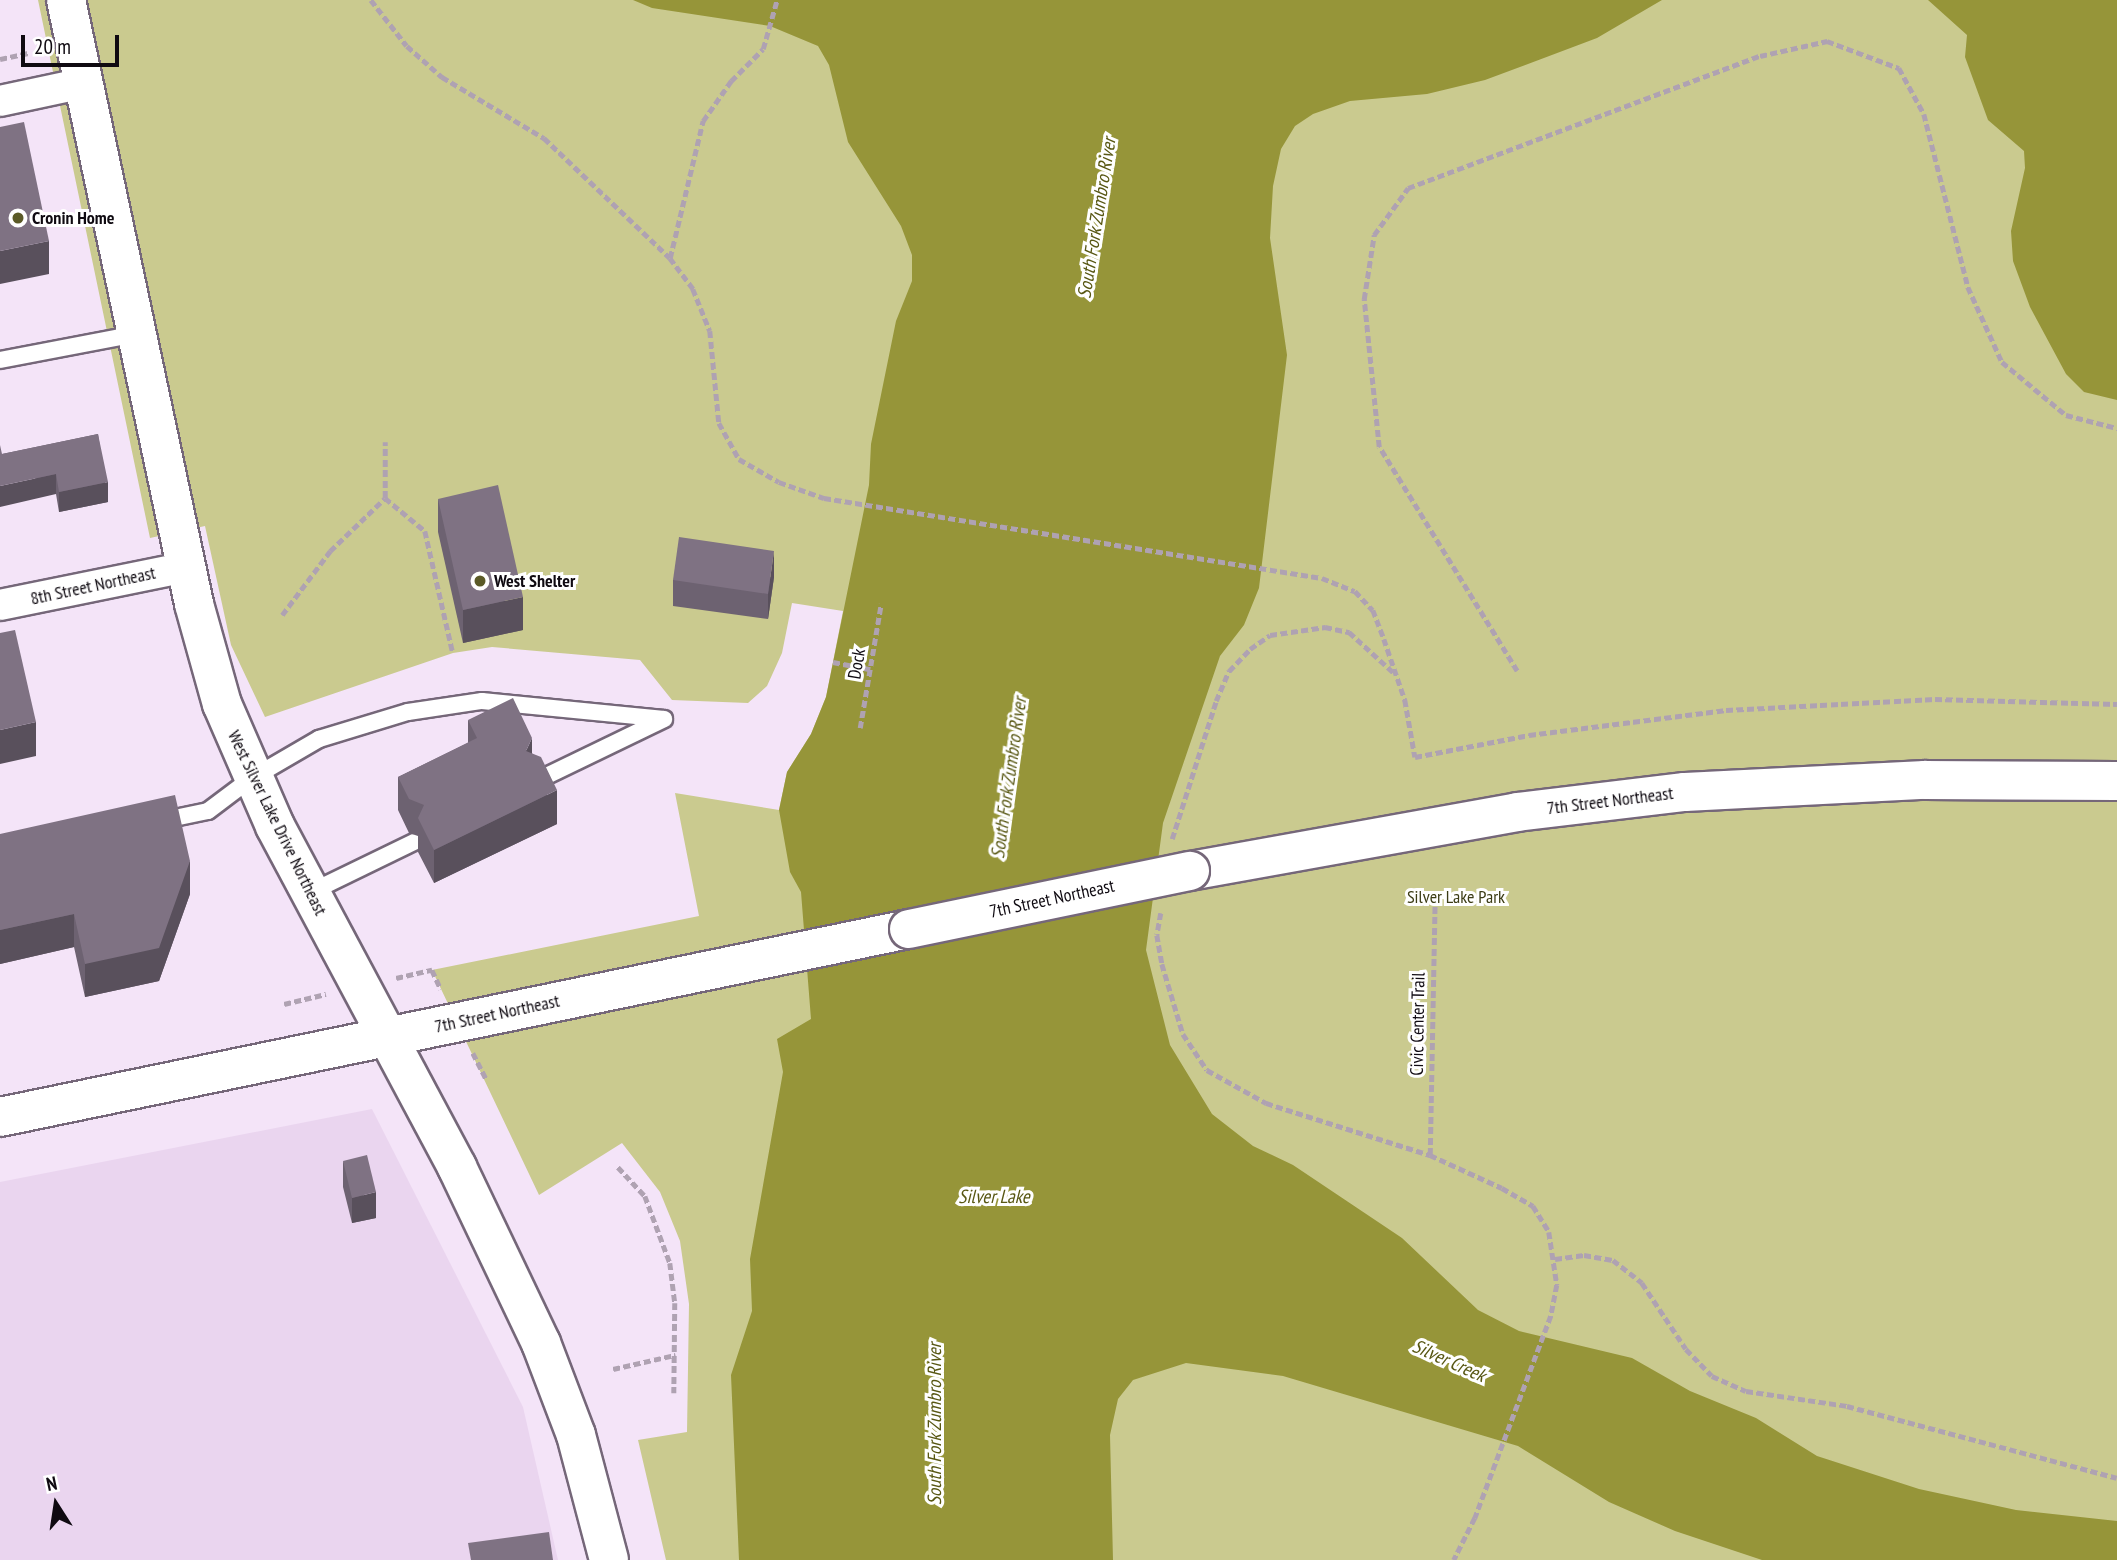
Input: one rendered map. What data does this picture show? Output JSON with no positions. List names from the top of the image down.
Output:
{
  "streets": {
    "main road": ["7th Street Northeast", "West Silver Lake Drive Northeast"],
    "street": ["8th Street Northeast"],
    "path": ["Dock", "Civic Center Trail"]
  },
  "crossings": [
    ["8th Street Northeast", "West Silver Lake Drive Northeast"],
    ["7th Street Northeast", "West Silver Lake Drive Northeast"]
  ],
  "water": ["South Fork Zumbro River", "Silver Lake", "Silver Creek"],
  "parks": ["Silver Lake Park"],
  "places": ["Cronin Home", "West Shelter"],
  "scale_bar": "20 m",
  "north": "top"
}
